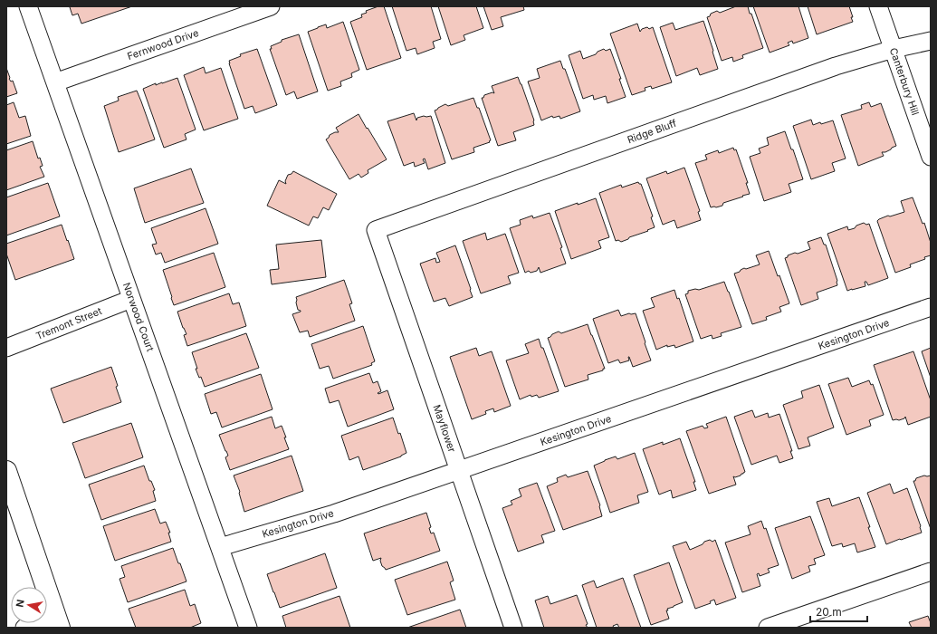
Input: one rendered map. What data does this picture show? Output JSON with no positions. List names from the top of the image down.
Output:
{
  "streets": {
    "street": [
      "Fernwood Drive",
      "Canterbury Hill",
      "Ridge Bluff",
      "Norwood Court",
      "Tremont Street",
      "Kesington Drive",
      "Mayflower"
    ]
  },
  "crossings": [
    ["Fernwood Drive", "Norwood Court"],
    ["Canterbury Hill", "Ridge Bluff"],
    ["Ridge Bluff", "Mayflower"],
    ["Norwood Court", "Tremont Street"],
    ["Norwood Court", "Kesington Drive"],
    ["Kesington Drive", "Mayflower"]
  ],
  "scale_bar": "20 m",
  "north": "left"
}
